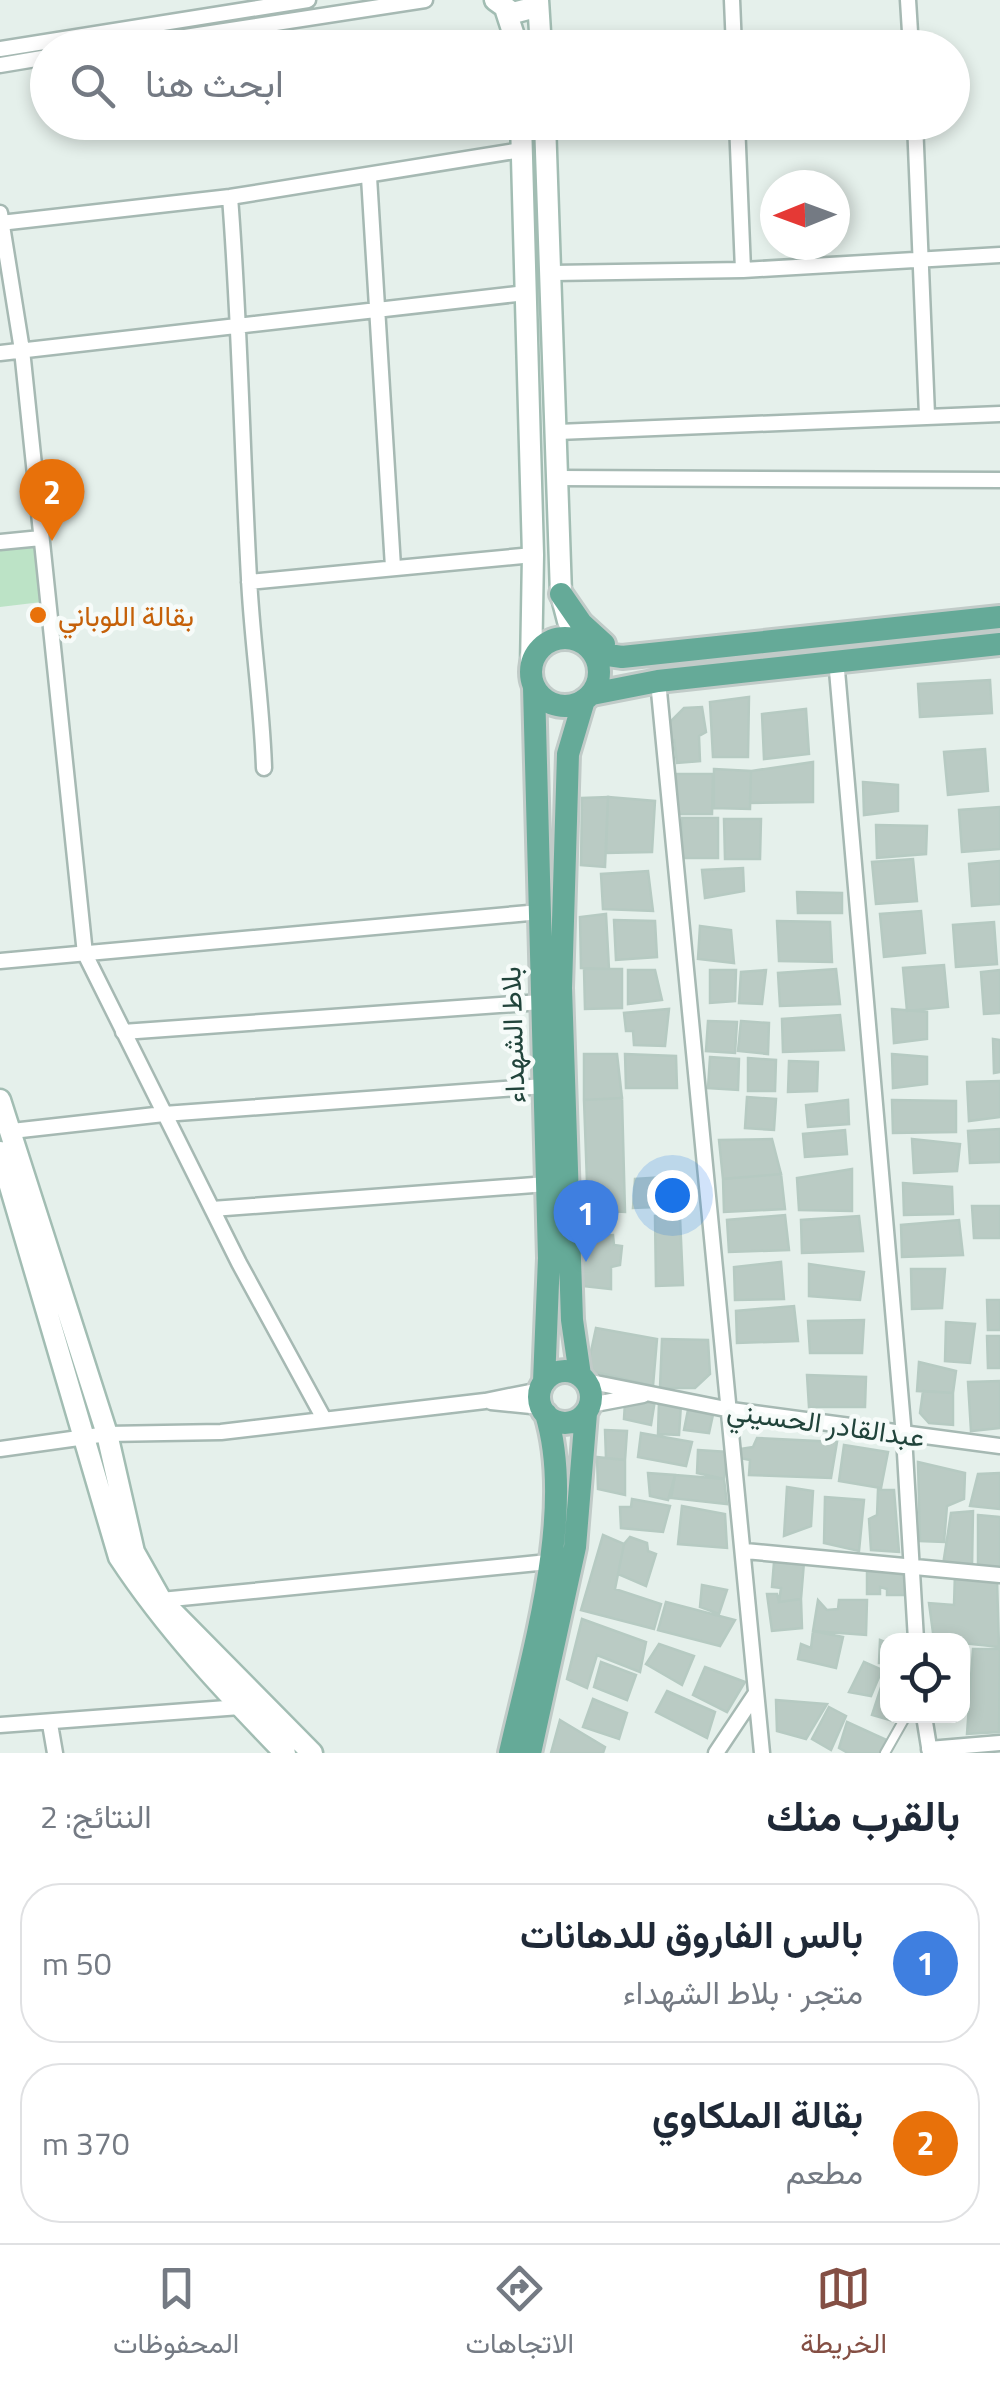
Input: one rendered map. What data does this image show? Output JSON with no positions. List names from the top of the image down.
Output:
{
  "streets": {
    "main road": ["بلاط الشهداء"],
    "street": ["عبدالقادر الحسيني"]
  },
  "crossings": [
    ["بلاط الشهداء", "عبدالقادر الحسيني"]
  ],
  "places": ["بقالة اللوباني"],
  "north": "left",
  "page": {
    "search": "ابحث هنا",
    "pins": ["2", "1"],
    "heading": ["بالقرب منك", "النتائج: 2"],
    "list": [
      {
        "mark": "1",
        "name": "بالس الفاروق للدهانات",
        "note": "متجر · بلاط الشهداء",
        "value": "50 m"
      },
      {
        "mark": "2",
        "name": "بقالة الملكاوي",
        "note": "مطعم",
        "value": "370 m"
      }
    ],
    "nav": ["الخريطة", "الاتجاهات", "المحفوظات"]
  }
}
